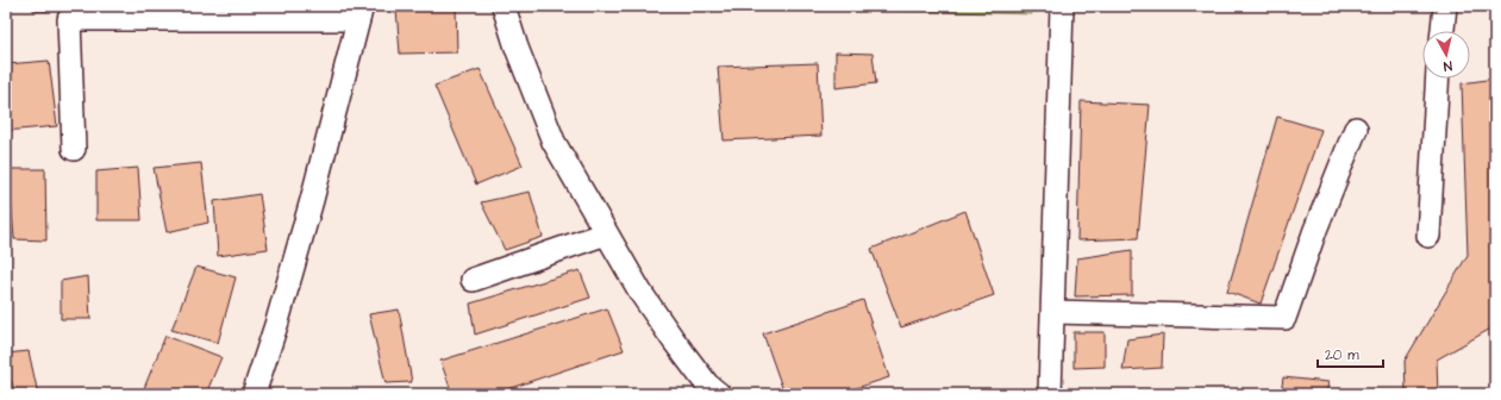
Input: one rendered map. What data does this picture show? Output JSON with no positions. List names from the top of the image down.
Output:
{
  "scale_bar": "20 m",
  "north": "bottom"
}
